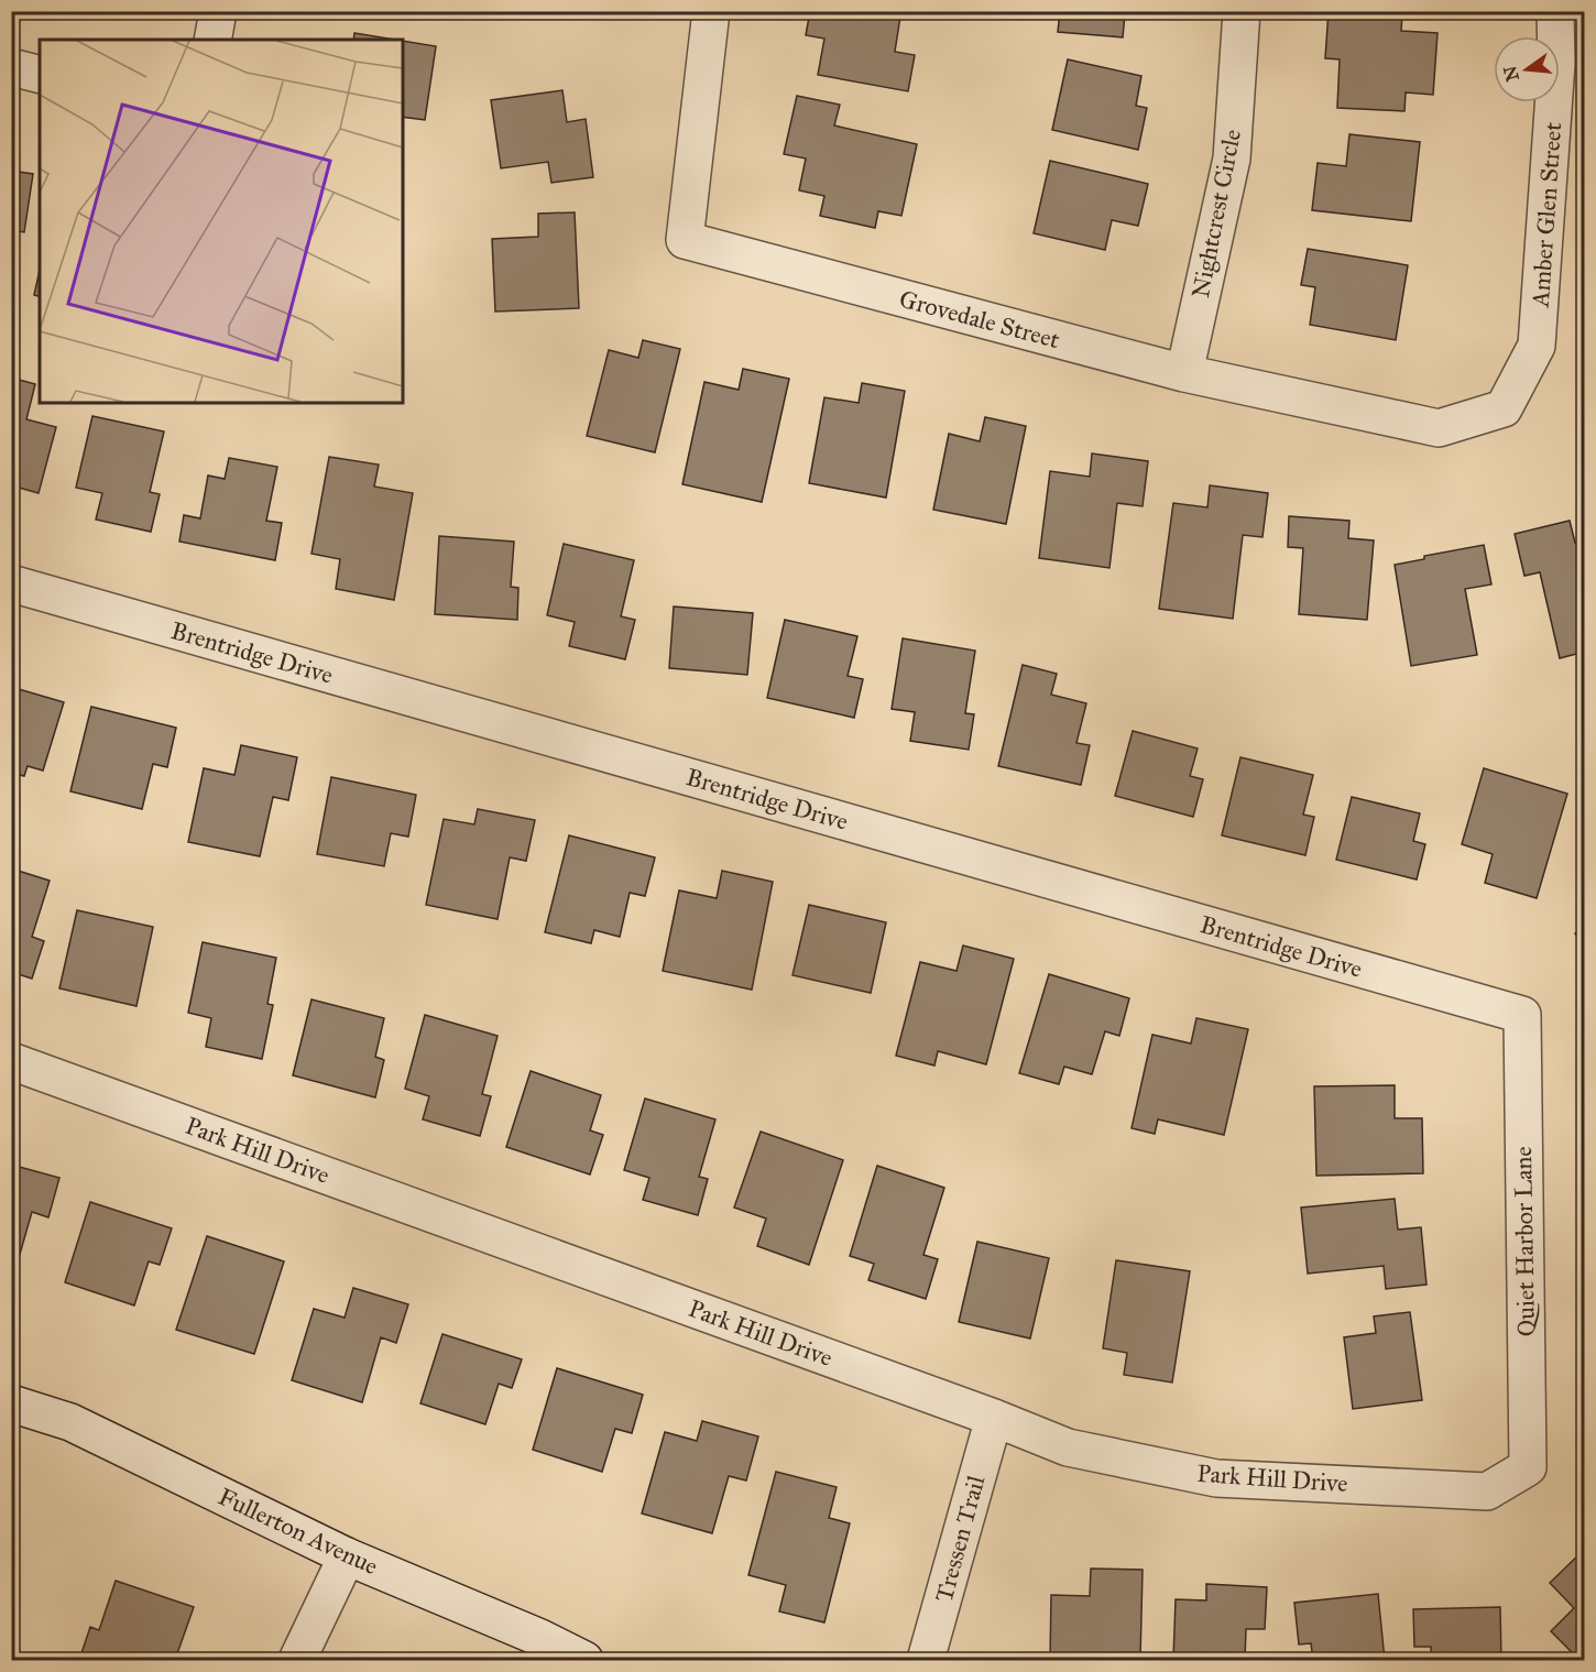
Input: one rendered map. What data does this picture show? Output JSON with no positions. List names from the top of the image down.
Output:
{
  "streets": {
    "street": [
      "Nightcrest Circle",
      "Amber Glen Street",
      "Grovedale Street",
      "Brentridge Drive",
      "Park Hill Drive",
      "Quiet Harbor Lane",
      "Fullerton Avenue",
      "Tressen Trail"
    ]
  },
  "crossings": [
    ["Nightcrest Circle", "Grovedale Street"],
    ["Amber Glen Street", "Grovedale Street"],
    ["Brentridge Drive", "Quiet Harbor Lane"],
    ["Park Hill Drive", "Quiet Harbor Lane"],
    ["Park Hill Drive", "Tressen Trail"]
  ],
  "north": "left"
}
